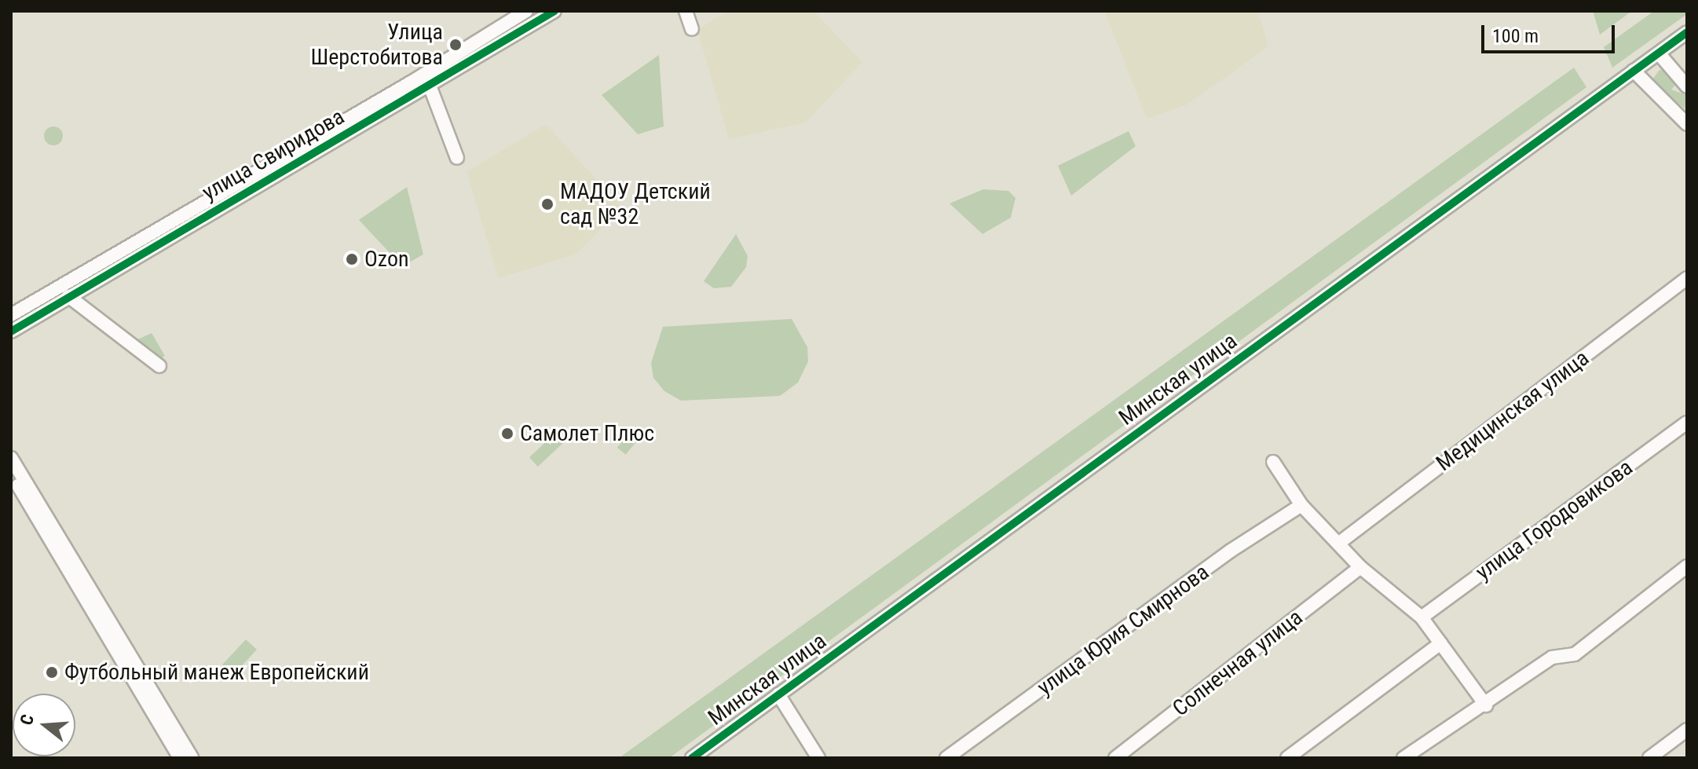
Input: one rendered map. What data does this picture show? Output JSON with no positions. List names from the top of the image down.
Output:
{
  "streets": {
    "street": [
      "улица Свиридова",
      "Минская улица",
      "Медицинская улица",
      "улица Городовикова",
      "улица Юрия Смирнова",
      "Солнечная улица"
    ]
  },
  "places": [
    "Улица Шерстобитова",
    "МАДОУ Детский сад №32",
    "Ozon",
    "Самолет Плюс",
    "Футбольный манеж Европейский"
  ],
  "scale_bar": "100 m",
  "north": "left"
}
